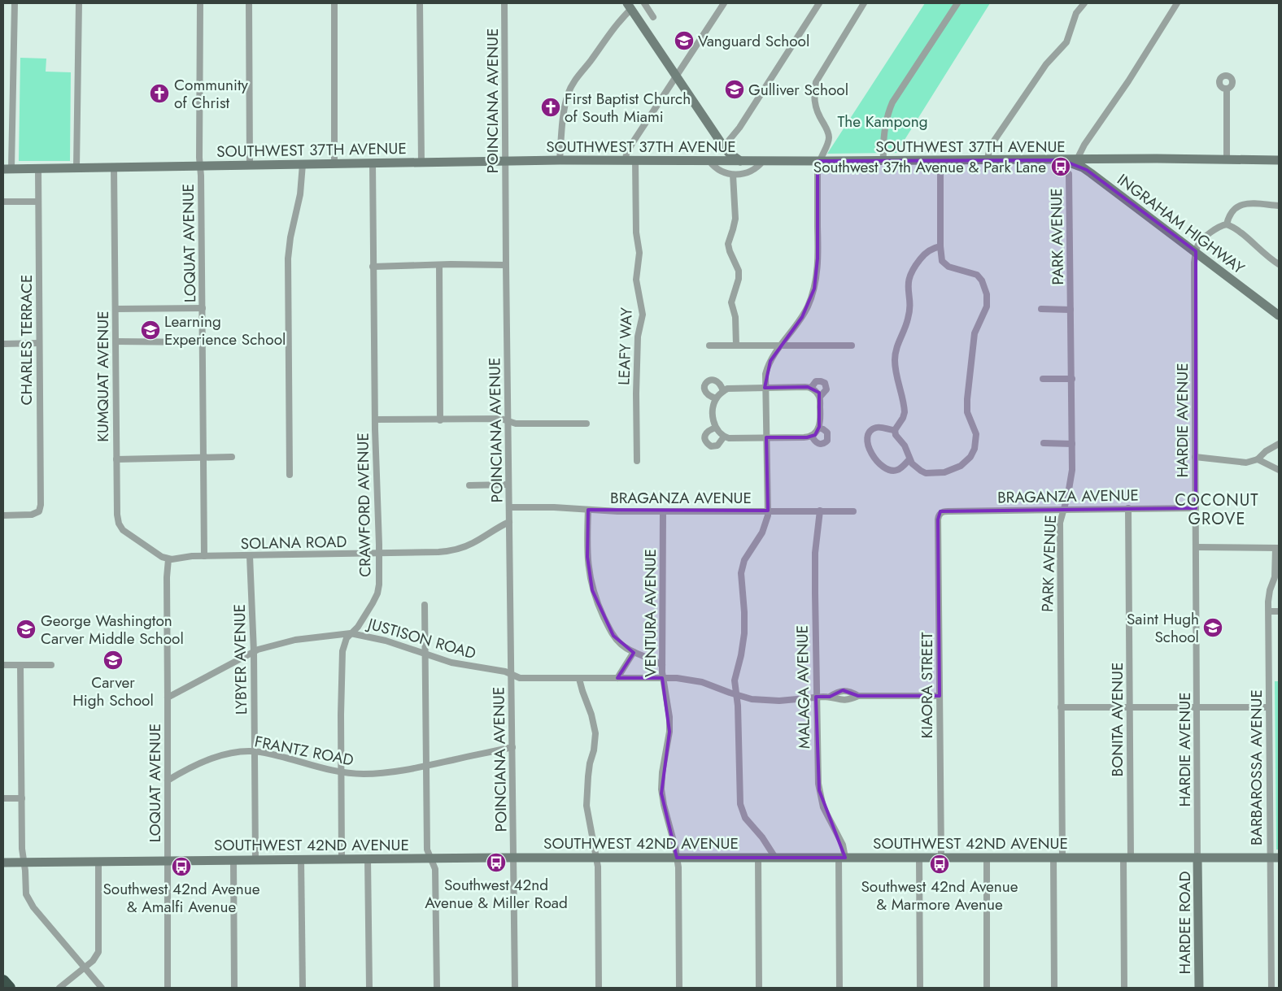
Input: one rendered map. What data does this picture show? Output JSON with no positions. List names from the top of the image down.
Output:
{
  "streets": {
    "main road": [
      "SOUTHWEST 37TH AVENUE",
      "INGRAHAM HIGHWAY",
      "SOUTHWEST 42ND AVENUE",
      "HARDEE ROAD"
    ],
    "street": [
      "POINCIANA AVENUE",
      "PARK AVENUE",
      "LOQUAT AVENUE",
      "CHARLES TERRACE",
      "LEAFY WAY",
      "KUMQUAT AVENUE",
      "HARDIE AVENUE",
      "BRAGANZA AVENUE",
      "CRAWFORD AVENUE",
      "SOLANA ROAD",
      "VENTURA AVENUE",
      "JUSTISON ROAD",
      "LYBYER AVENUE",
      "KIAORA STREET",
      "MALAGA AVENUE",
      "BONITA AVENUE",
      "FRANTZ ROAD",
      "BARBAROSSA AVENUE"
    ]
  },
  "crossings": [
    ["POINCIANA AVENUE", "SOUTHWEST 37TH AVENUE"],
    ["POINCIANA AVENUE", "BRAGANZA AVENUE"],
    ["POINCIANA AVENUE", "SOLANA ROAD"],
    ["POINCIANA AVENUE", "JUSTISON ROAD"],
    ["POINCIANA AVENUE", "FRANTZ ROAD"],
    ["POINCIANA AVENUE", "SOUTHWEST 42ND AVENUE"],
    ["SOUTHWEST 37TH AVENUE", "INGRAHAM HIGHWAY"],
    ["SOUTHWEST 37TH AVENUE", "LOQUAT AVENUE"],
    ["SOUTHWEST 37TH AVENUE", "CHARLES TERRACE"],
    ["SOUTHWEST 37TH AVENUE", "LEAFY WAY"],
    ["SOUTHWEST 37TH AVENUE", "KUMQUAT AVENUE"],
    ["SOUTHWEST 37TH AVENUE", "CRAWFORD AVENUE"],
    ["INGRAHAM HIGHWAY", "HARDIE AVENUE"],
    ["PARK AVENUE", "BRAGANZA AVENUE"],
    ["PARK AVENUE", "SOUTHWEST 42ND AVENUE"],
    ["LOQUAT AVENUE", "KUMQUAT AVENUE"],
    ["LOQUAT AVENUE", "SOLANA ROAD"],
    ["LOQUAT AVENUE", "JUSTISON ROAD"],
    ["LOQUAT AVENUE", "FRANTZ ROAD"],
    ["LOQUAT AVENUE", "SOUTHWEST 42ND AVENUE"],
    ["KUMQUAT AVENUE", "SOLANA ROAD"],
    ["HARDIE AVENUE", "BRAGANZA AVENUE"],
    ["HARDIE AVENUE", "SOUTHWEST 42ND AVENUE"],
    ["HARDIE AVENUE", "HARDEE ROAD"],
    ["BRAGANZA AVENUE", "VENTURA AVENUE"],
    ["BRAGANZA AVENUE", "KIAORA STREET"],
    ["BRAGANZA AVENUE", "MALAGA AVENUE"],
    ["BRAGANZA AVENUE", "BONITA AVENUE"],
    ["CRAWFORD AVENUE", "SOLANA ROAD"],
    ["CRAWFORD AVENUE", "JUSTISON ROAD"],
    ["CRAWFORD AVENUE", "FRANTZ ROAD"],
    ["CRAWFORD AVENUE", "SOUTHWEST 42ND AVENUE"],
    ["SOLANA ROAD", "LYBYER AVENUE"],
    ["VENTURA AVENUE", "JUSTISON ROAD"],
    ["VENTURA AVENUE", "SOUTHWEST 42ND AVENUE"],
    ["JUSTISON ROAD", "LYBYER AVENUE"],
    ["JUSTISON ROAD", "MALAGA AVENUE"],
    ["LYBYER AVENUE", "FRANTZ ROAD"],
    ["LYBYER AVENUE", "SOUTHWEST 42ND AVENUE"],
    ["KIAORA STREET", "SOUTHWEST 42ND AVENUE"],
    ["MALAGA AVENUE", "SOUTHWEST 42ND AVENUE"],
    ["BONITA AVENUE", "SOUTHWEST 42ND AVENUE"],
    ["BARBAROSSA AVENUE", "SOUTHWEST 42ND AVENUE"],
    ["SOUTHWEST 42ND AVENUE", "HARDEE ROAD"]
  ],
  "districts": ["COCONUT GROVE"],
  "parks": ["The Kampong"],
  "places": {
    "school or university": [
      "Vanguard School",
      "Gulliver School",
      "Learning Experience School",
      "Saint Hugh School",
      "George Washington Carver Middle School",
      "Carver High School"
    ],
    "church": ["Community of Christ", "First Baptist Church of South Miami"],
    "bus stop": [
      "Southwest 37th Avenue & Park Lane",
      "Southwest 42nd Avenue & Miller Road",
      "Southwest 42nd Avenue & Marmore Avenue",
      "Southwest 42nd Avenue & Amalfi Avenue"
    ]
  }
}
